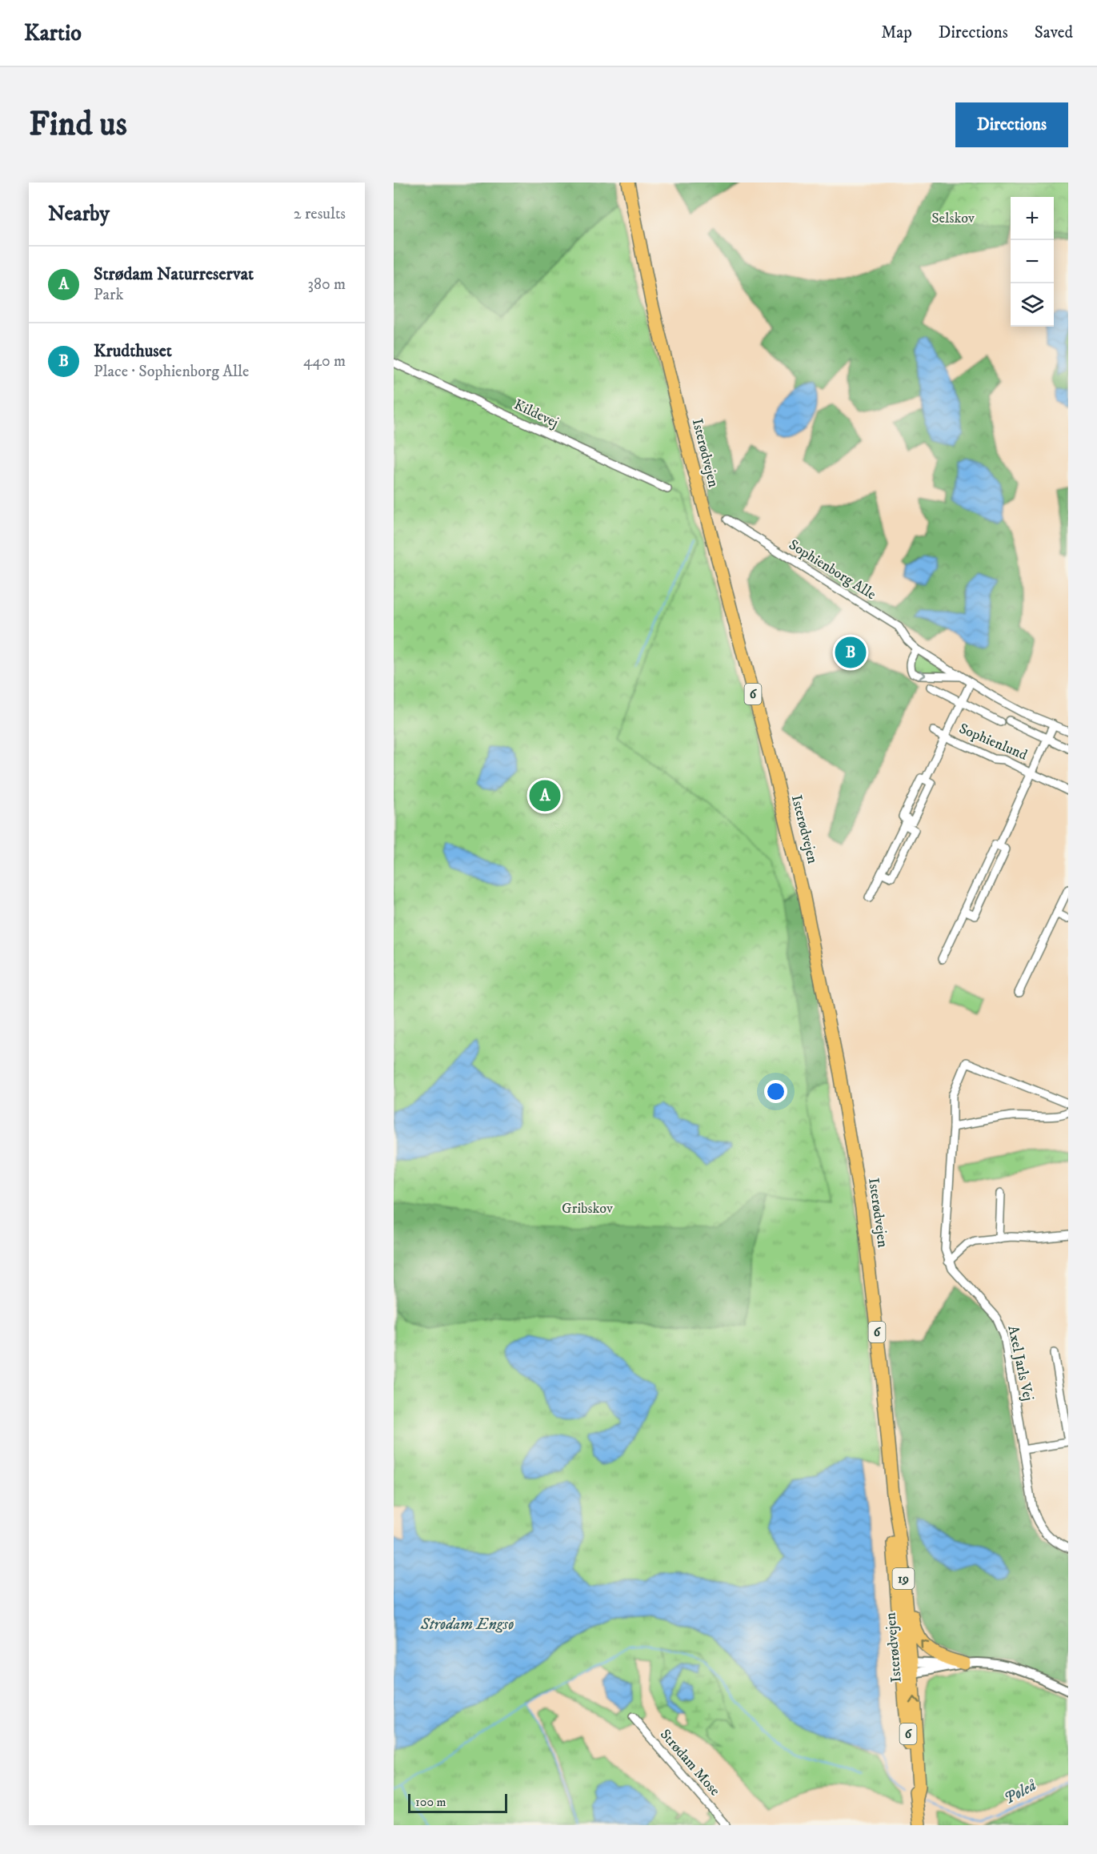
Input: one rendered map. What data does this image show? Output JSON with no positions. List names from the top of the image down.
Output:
{
  "streets": {
    "highway": ["Isterødvejen", "6", "19"],
    "street": [
      "Kildevej",
      "Sophienborg Alle",
      "Sophienlund",
      "Axel Jarls Vej",
      "Strødam Mose"
    ]
  },
  "crossings": [
    ["Sophienborg Alle", "Sophienlund"]
  ],
  "water": ["Strødam Engsø", "Pøleå"],
  "parks": ["Selskov", "Gribskov"],
  "scale_bar": "100 m",
  "page": {
    "header": "Kartio",
    "nav": ["Map", "Directions", "Saved"],
    "buttons": "Directions",
    "title": "Find us",
    "heading": ["Nearby", "2 results"],
    "map_buttons": ["+", "−"],
    "list": [
      {
        "mark": "A",
        "name": "Strødam Naturreservat",
        "note": "Park",
        "value": "380 m"
      },
      {
        "mark": "B",
        "name": "Krudthuset",
        "note": "Place · Sophienborg Alle",
        "value": "440 m"
      }
    ],
    "pins": ["B", "A"],
    "scale": "100 m"
  }
}
